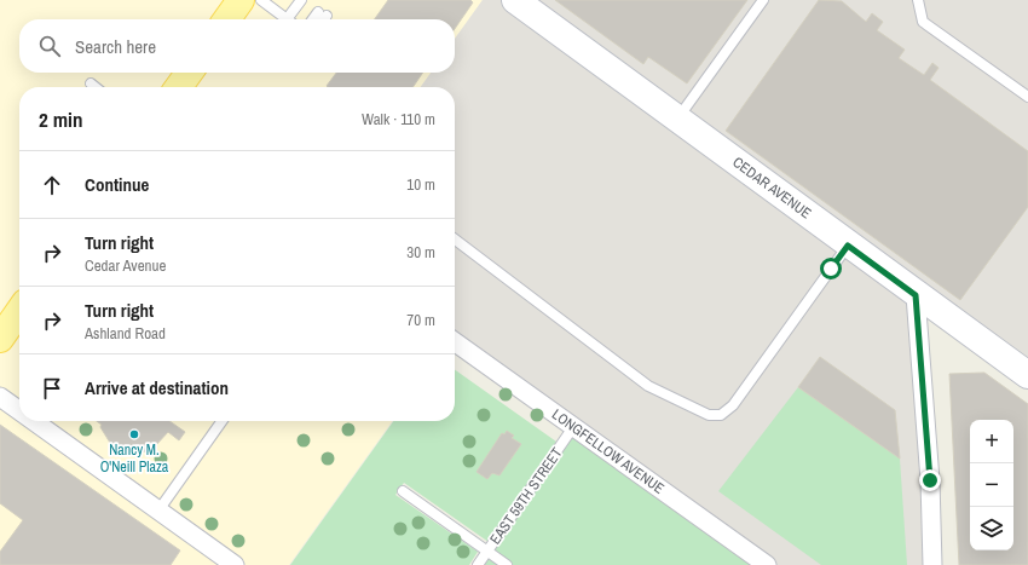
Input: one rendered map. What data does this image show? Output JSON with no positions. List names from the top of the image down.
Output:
{
  "streets": {
    "street": ["CEDAR AVENUE", "LONGFELLOW AVENUE"],
    "lane": ["EAST 59TH STREET"]
  },
  "crossings": [
    ["LONGFELLOW AVENUE", "EAST 59TH STREET"]
  ],
  "places": ["Nancy M. O'Neill Plaza"],
  "page": {
    "search": "Search here",
    "heading": ["2 min", "Walk · 110 m"],
    "list": [
      ["Continue", "10 m"],
      ["Turn right", "Cedar Avenue", "30 m"],
      ["Turn right", "Ashland Road", "70 m"],
      "Arrive at destination"
    ],
    "map_buttons": ["+", "−"]
  }
}
